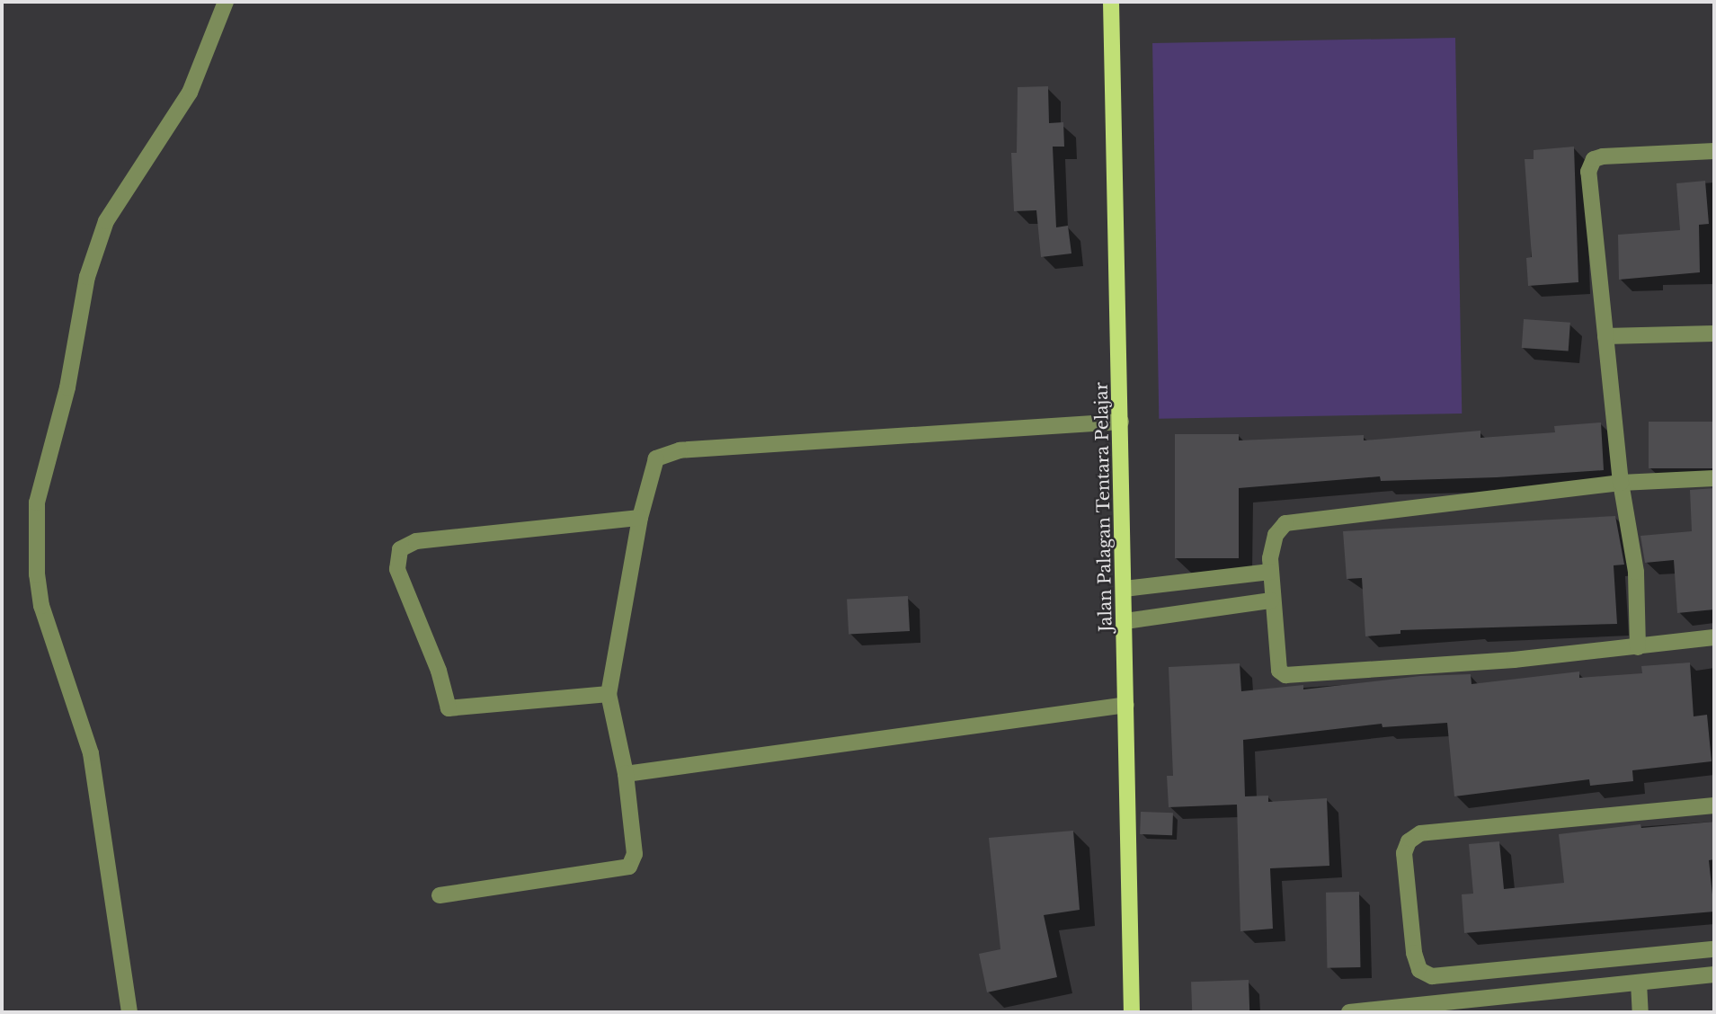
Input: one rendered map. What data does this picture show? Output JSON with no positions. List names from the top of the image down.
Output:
{
  "streets": {
    "main road": ["Jalan Palagan Tentara Pelajar"]
  }
}
